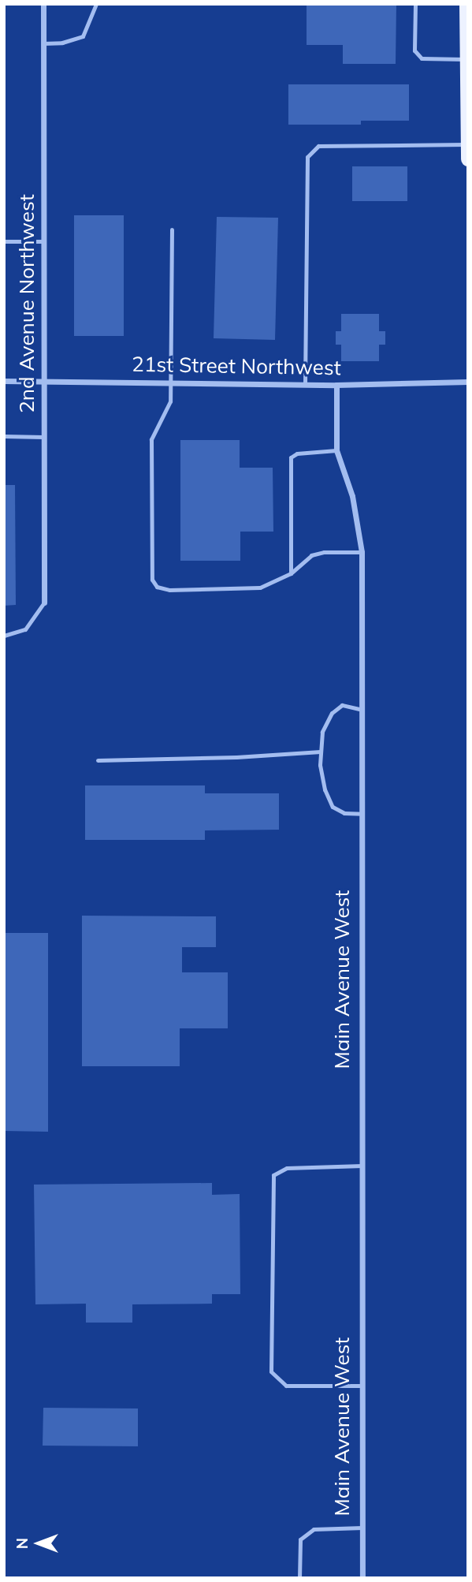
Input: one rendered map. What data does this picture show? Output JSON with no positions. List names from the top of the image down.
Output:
{
  "streets": {
    "street": ["2nd Avenue Northwest", "21st Street Northwest", "Main Avenue West"]
  },
  "crossings": [
    ["2nd Avenue Northwest", "21st Street Northwest"],
    ["21st Street Northwest", "Main Avenue West"]
  ],
  "north": "left"
}
